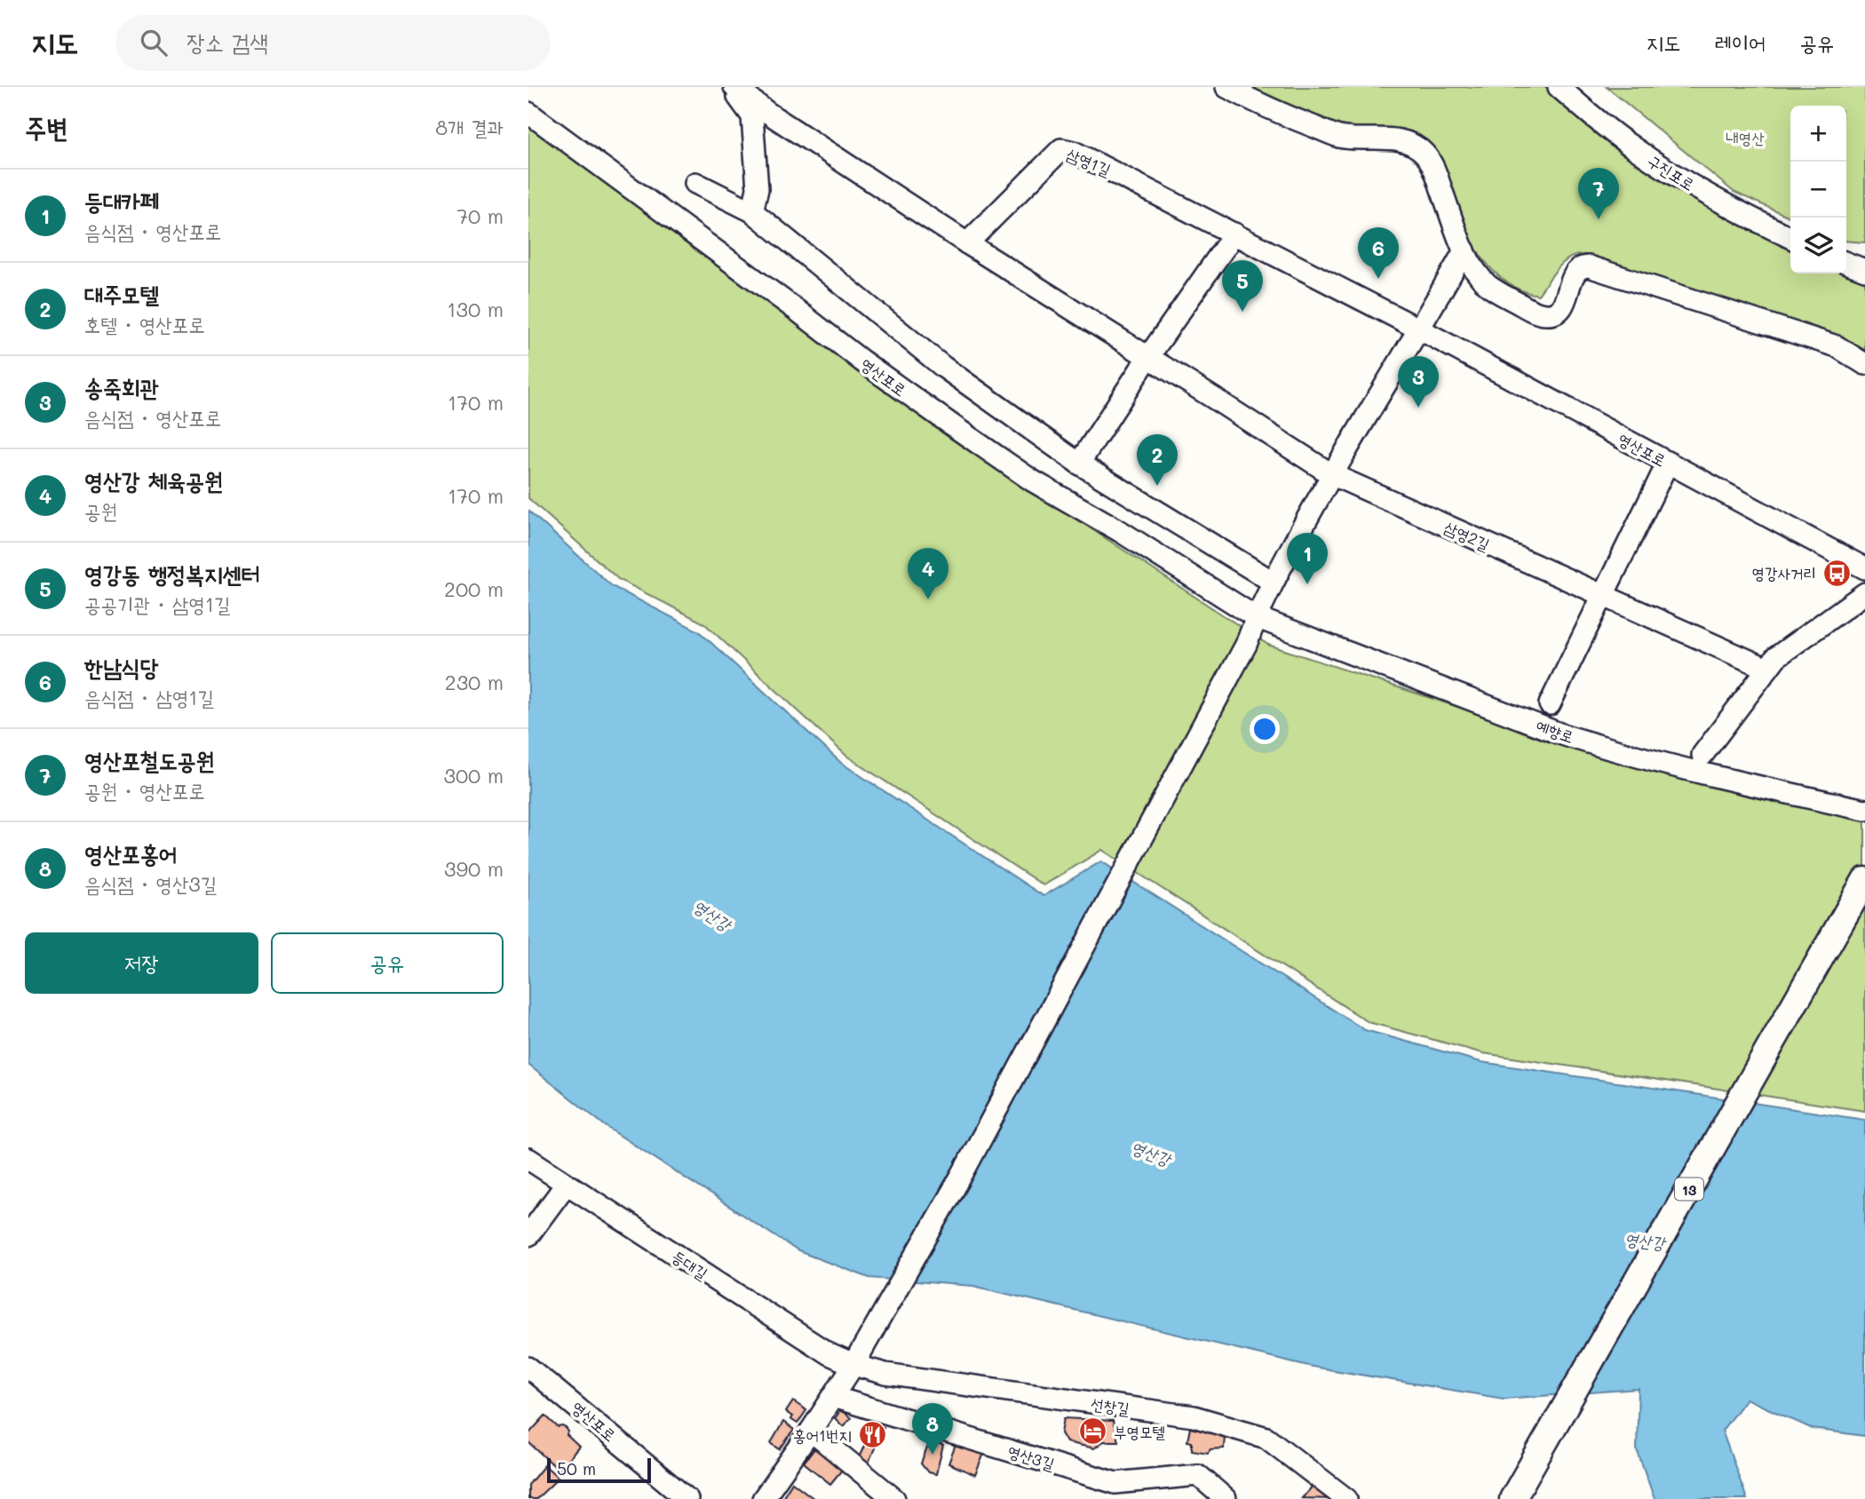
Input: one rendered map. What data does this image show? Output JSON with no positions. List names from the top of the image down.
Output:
{
  "streets": {
    "main road": ["13"],
    "street": [
      "삼영1길",
      "구진포로",
      "영산포로",
      "삼영2길",
      "예향로",
      "등대길",
      "선창길",
      "영산3길"
    ]
  },
  "crossings": [
    ["삼영1길", "영산포로"],
    ["영산포로", "예향로"],
    ["등대길", "선창길"]
  ],
  "water": ["영산강"],
  "parks": ["내영산"],
  "places": {
    "bus stop": ["영강사거리"],
    "hotel": ["부영모텔"],
    "restaurant": ["홍어1번지"]
  },
  "scale_bar": "50 m",
  "page": {
    "header": "지도",
    "search": "장소 검색",
    "nav": ["지도", "레이어", "공유"],
    "heading": ["주변", "8개 결과"],
    "map_buttons": ["+", "−"],
    "list": [
      {
        "mark": "1",
        "name": "등대카페",
        "note": "음식점 · 영산포로",
        "value": "70 m"
      },
      {
        "mark": "2",
        "name": "대주모텔",
        "note": "호텔 · 영산포로",
        "value": "130 m"
      },
      {
        "mark": "3",
        "name": "송죽회관",
        "note": "음식점 · 영산포로",
        "value": "170 m"
      },
      {
        "mark": "4",
        "name": "영산강 체육공원",
        "note": "공원",
        "value": "170 m"
      },
      {
        "mark": "5",
        "name": "영강동 행정복지센터",
        "note": "공공기관 · 삼영1길",
        "value": "200 m"
      },
      {
        "mark": "6",
        "name": "한남식당",
        "note": "음식점 · 삼영1길",
        "value": "230 m"
      },
      {
        "mark": "7",
        "name": "영산포철도공원",
        "note": "공원 · 영산포로",
        "value": "300 m"
      },
      {
        "mark": "8",
        "name": "영산포홍어",
        "note": "음식점 · 영산3길",
        "value": "390 m"
      }
    ],
    "pins": [
      "7",
      "6",
      "5",
      "3",
      "2",
      "1",
      "4",
      "8"
    ],
    "buttons": ["저장", "공유"],
    "scale": "50 m"
  }
}
